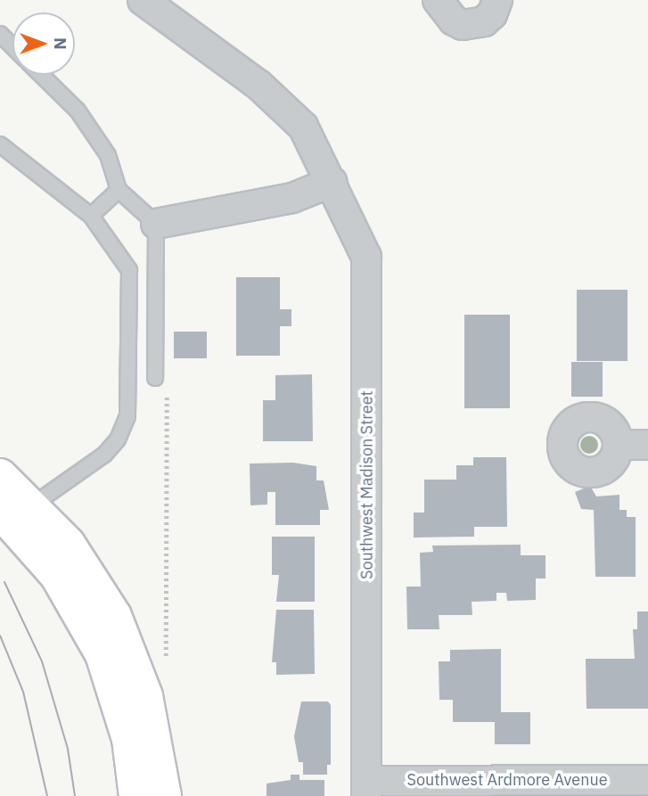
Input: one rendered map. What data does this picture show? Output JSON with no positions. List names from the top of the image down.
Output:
{
  "streets": {
    "street": ["Southwest Madison Street", "Southwest Ardmore Avenue"]
  },
  "crossings": [
    ["Southwest Madison Street", "Southwest Ardmore Avenue"]
  ],
  "north": "right"
}
